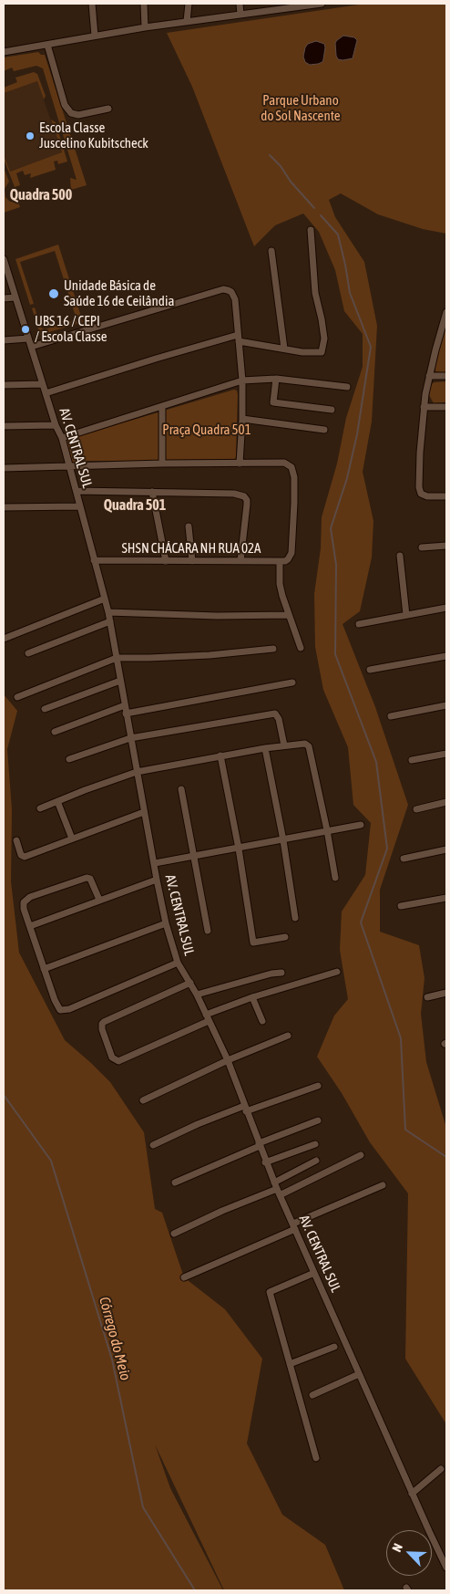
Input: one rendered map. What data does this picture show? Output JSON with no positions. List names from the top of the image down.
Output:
{
  "streets": {
    "street": ["AV. CENTRAL SUL", "SHSN CHÁCARA NH RUA 02A"]
  },
  "crossings": [
    ["AV. CENTRAL SUL", "SHSN CHÁCARA NH RUA 02A"]
  ],
  "districts": ["Quadra 500", "Quadra 501"],
  "water": ["Córrego do Meio"],
  "parks": ["Parque Urbano do Sol Nascente", "Praça Quadra 501"],
  "places": ["Escola Classe Juscelino Kubitscheck", "Unidade Básica de Saúde 16 de Ceilândia", "UBS 16 / CEPI / Escola Classe"],
  "north": "top left"
}
